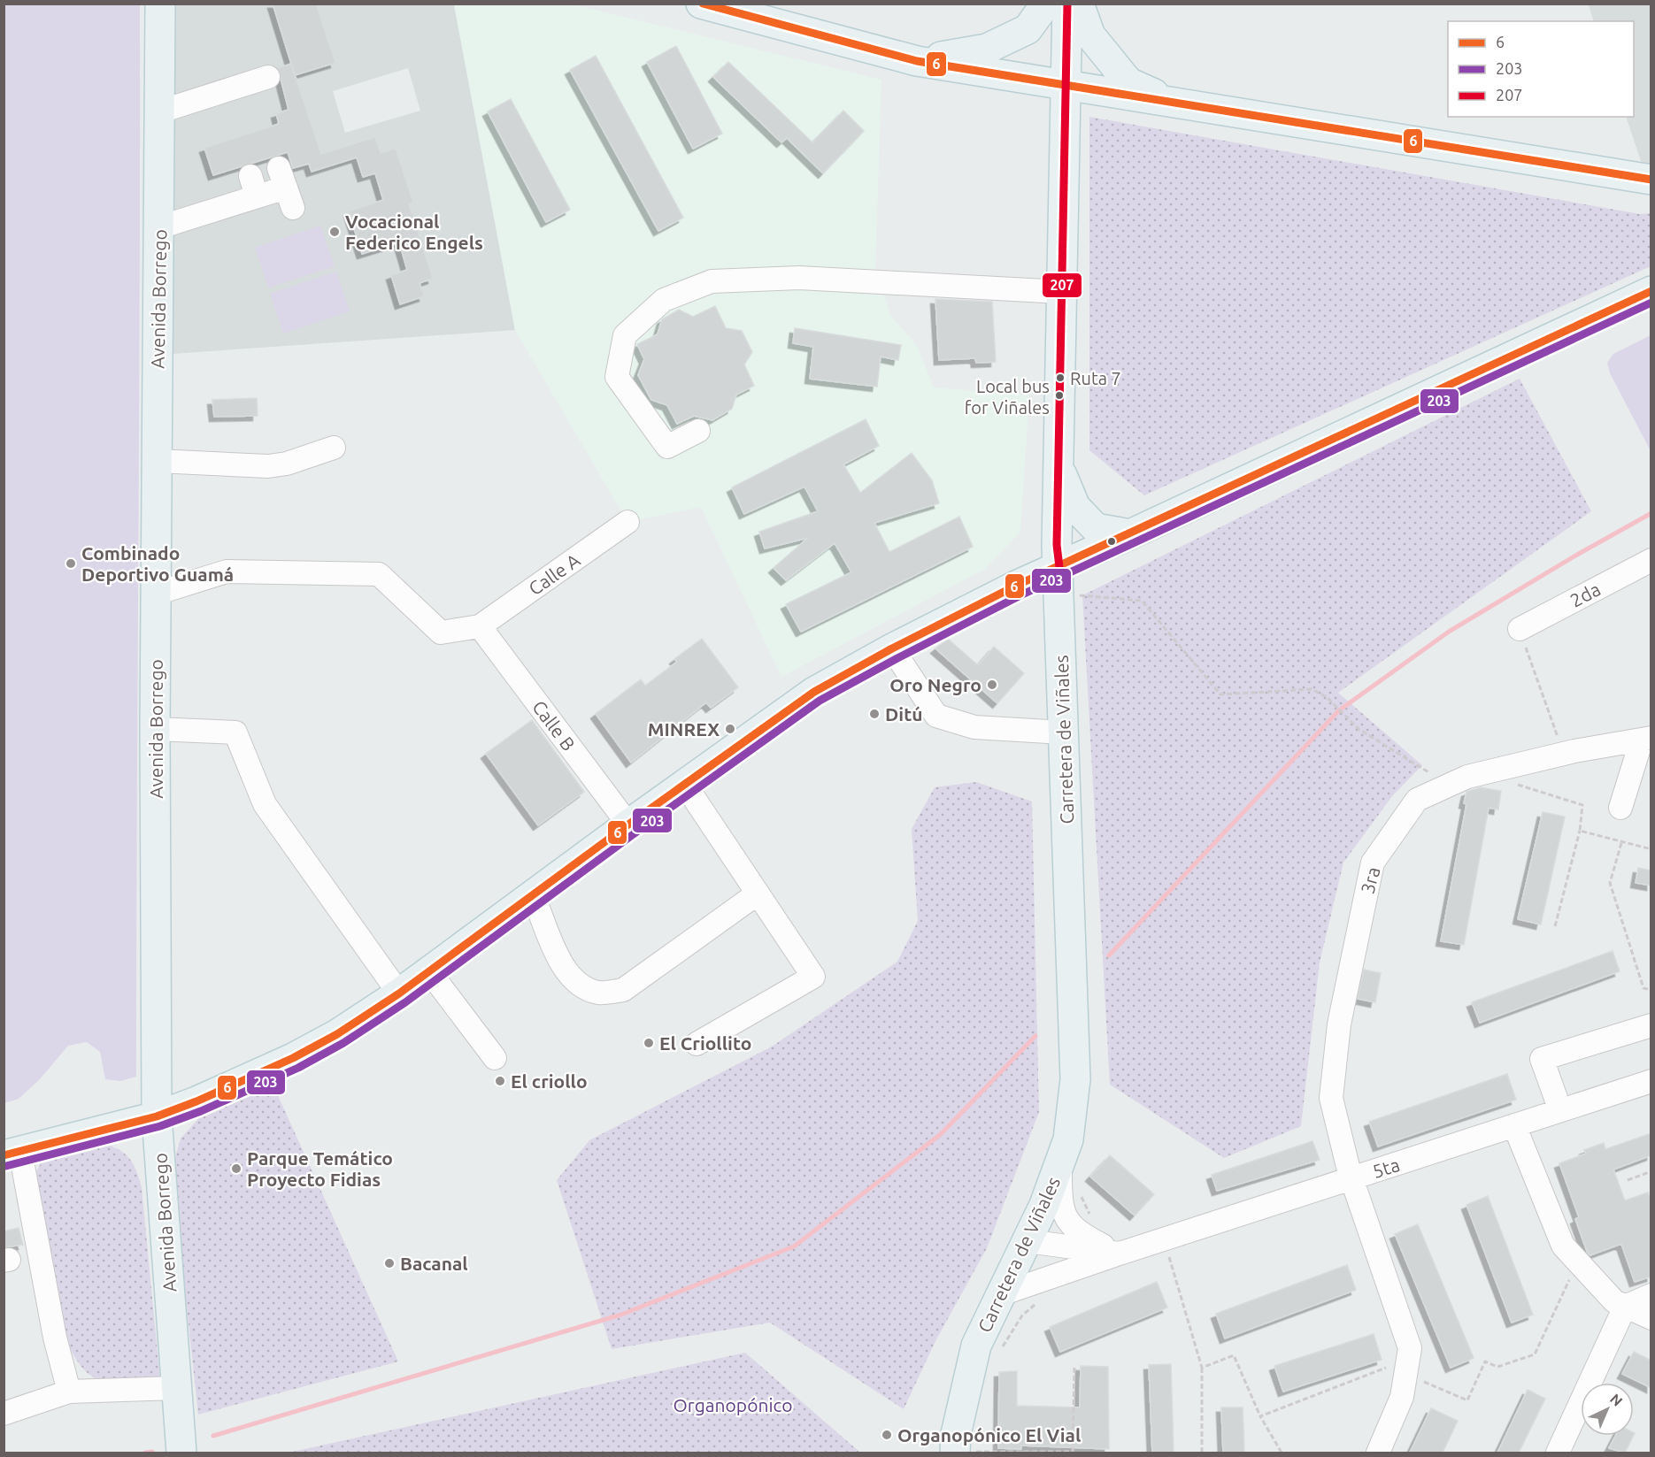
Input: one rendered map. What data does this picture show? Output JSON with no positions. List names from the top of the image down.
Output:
{
  "streets": {
    "main road": ["Avenida Borrego", "Carretera de Viñales"],
    "street": [
      "Calle A",
      "2da",
      "Calle B",
      "3ra",
      "5ta"
    ]
  },
  "crossings": [
    ["Calle A", "Calle B"],
    ["Carretera de Viñales", "5ta"],
    ["3ra", "5ta"]
  ],
  "parks": ["Organopónico"],
  "places": [
    "Vocacional Federico Engels",
    "Ruta 7",
    "Local bus for Viñales",
    "Combinado Deportivo Guamá",
    "Oro Negro",
    "Ditú",
    "MINREX",
    "El Criollito",
    "El criollo",
    "Parque Temático Proyecto Fidias",
    "Bacanal",
    "Organopónico El Vial"
  ],
  "lines": ["transit line 6", "transit line 207", "transit line 203"],
  "legend": ["6", "203", "207"],
  "north": "top right"
}
